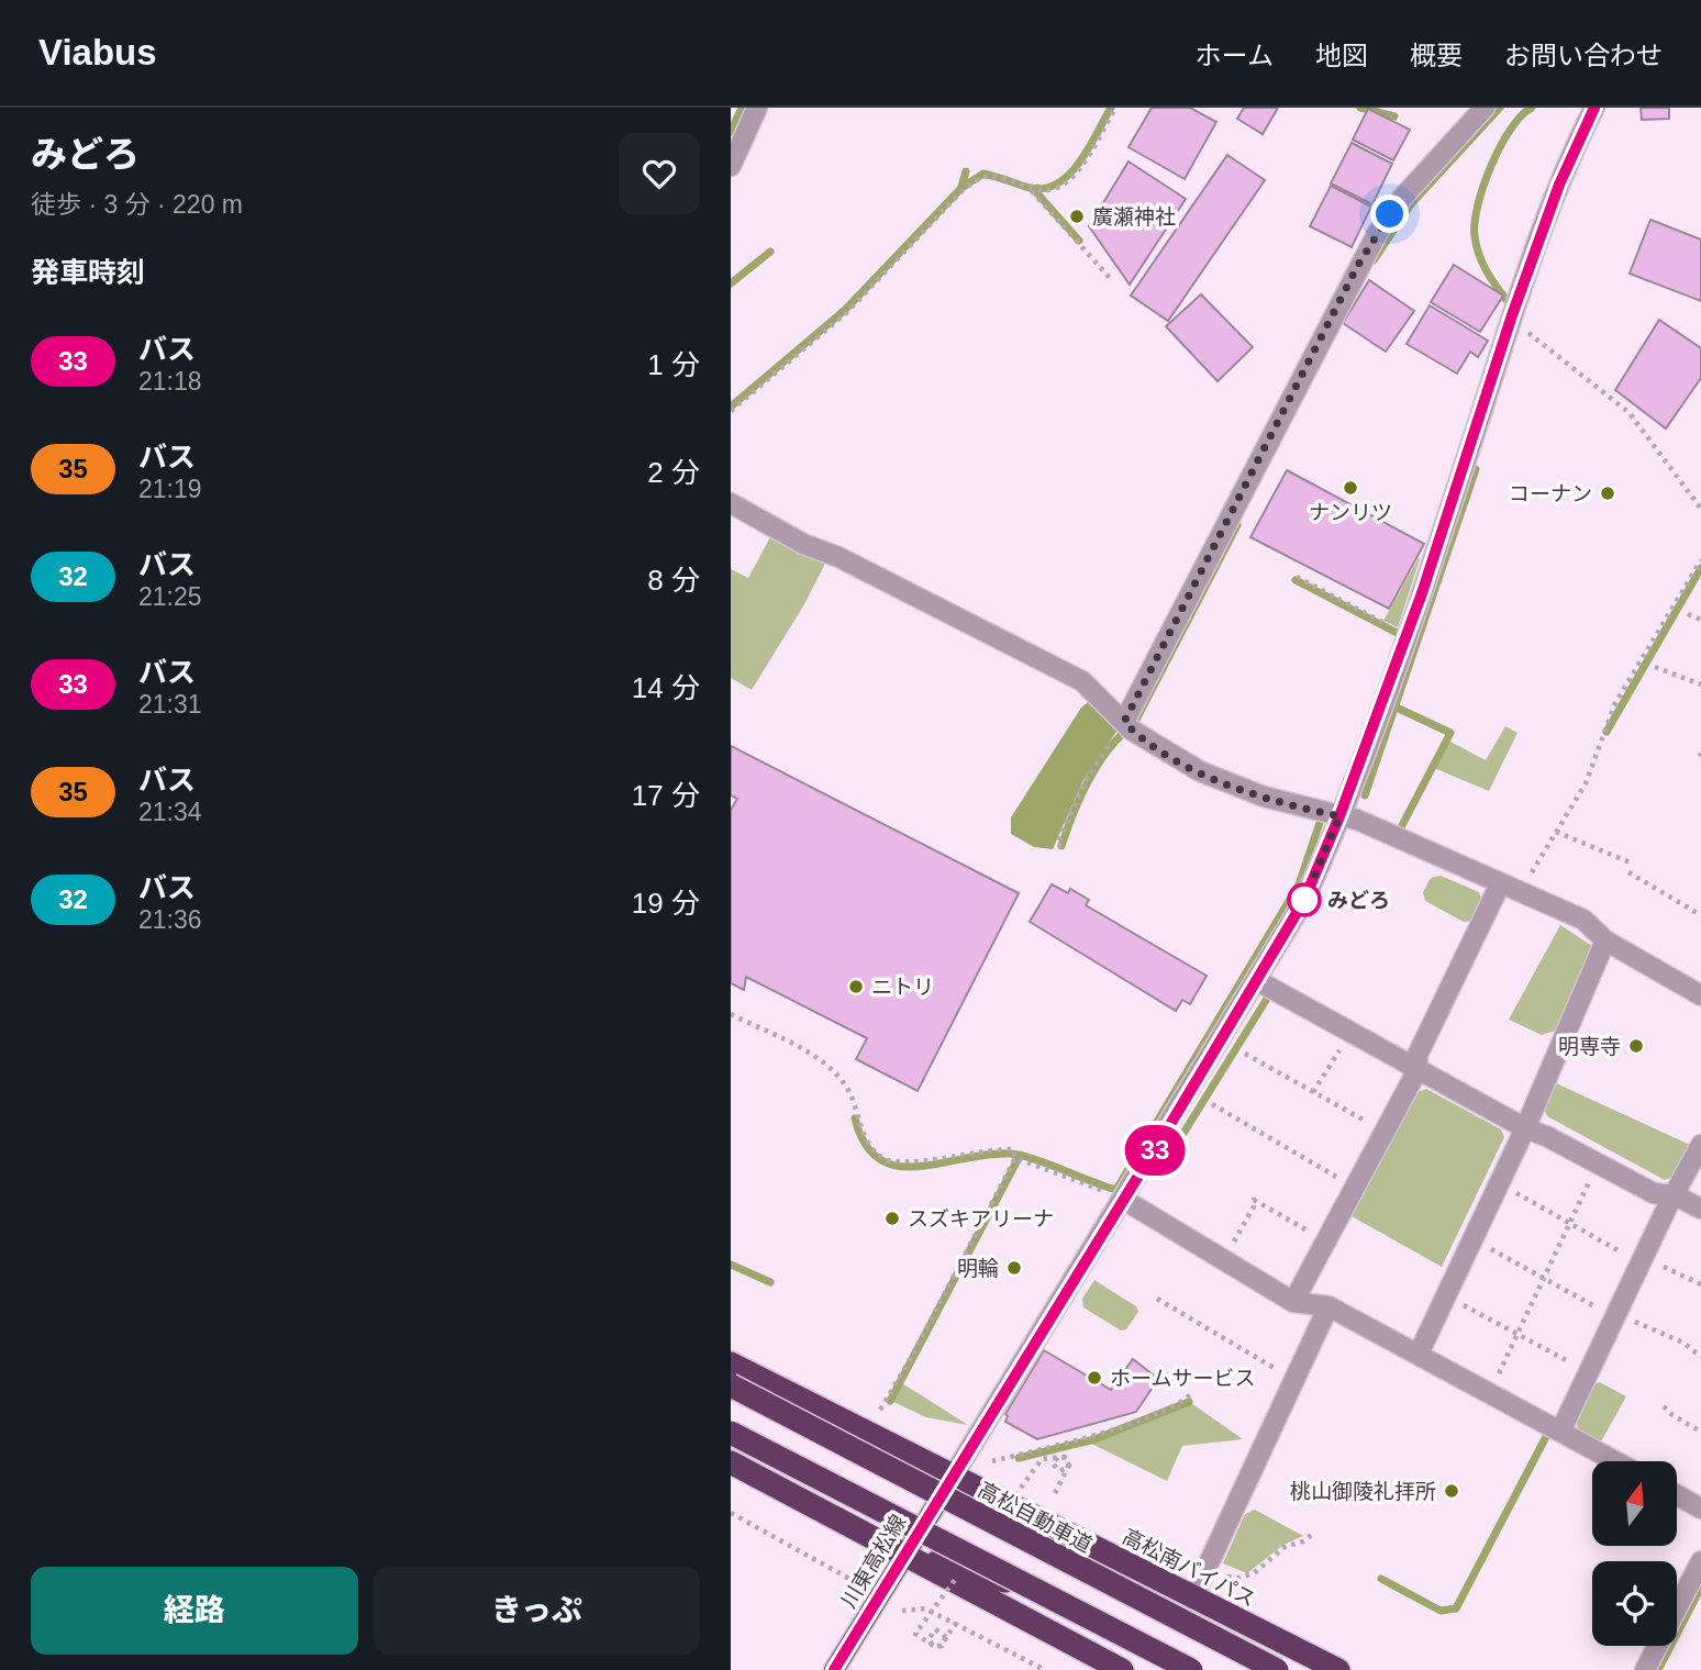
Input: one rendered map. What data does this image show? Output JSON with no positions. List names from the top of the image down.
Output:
{
  "streets": {
    "highway": ["高松自動車道", "高松南バイパス"],
    "main road": ["川東高松線"]
  },
  "crossings": [
    ["川東高松線", "高松南バイパス"]
  ],
  "places": [
    "廣瀬神社",
    "ナンリツ",
    "コーナン",
    "みどろ",
    "ニトリ",
    "明専寺",
    "スズキアリーナ",
    "明輪",
    "ホームサービス",
    "桃山御陵礼拝所"
  ],
  "lines": ["bus line 33"],
  "north": "top",
  "page": {
    "header": "Viabus",
    "nav": [
      "ホーム",
      "地図",
      "概要",
      "お問い合わせ"
    ],
    "heading": [
      ["みどろ", "徒歩 · 3 分 · 220 m"],
      "発車時刻"
    ],
    "on_map": "33",
    "list": [
      {
        "mark": "33",
        "name": "バス",
        "note": "21:18",
        "value": "1 分"
      },
      {
        "mark": "35",
        "name": "バス",
        "note": "21:19",
        "value": "2 分"
      },
      {
        "mark": "32",
        "name": "バス",
        "note": "21:25",
        "value": "8 分"
      },
      {
        "mark": "33",
        "name": "バス",
        "note": "21:31",
        "value": "14 分"
      },
      {
        "mark": "35",
        "name": "バス",
        "note": "21:34",
        "value": "17 分"
      },
      {
        "mark": "32",
        "name": "バス",
        "note": "21:36",
        "value": "19 分"
      }
    ],
    "buttons": ["経路", "きっぷ"]
  }
}
